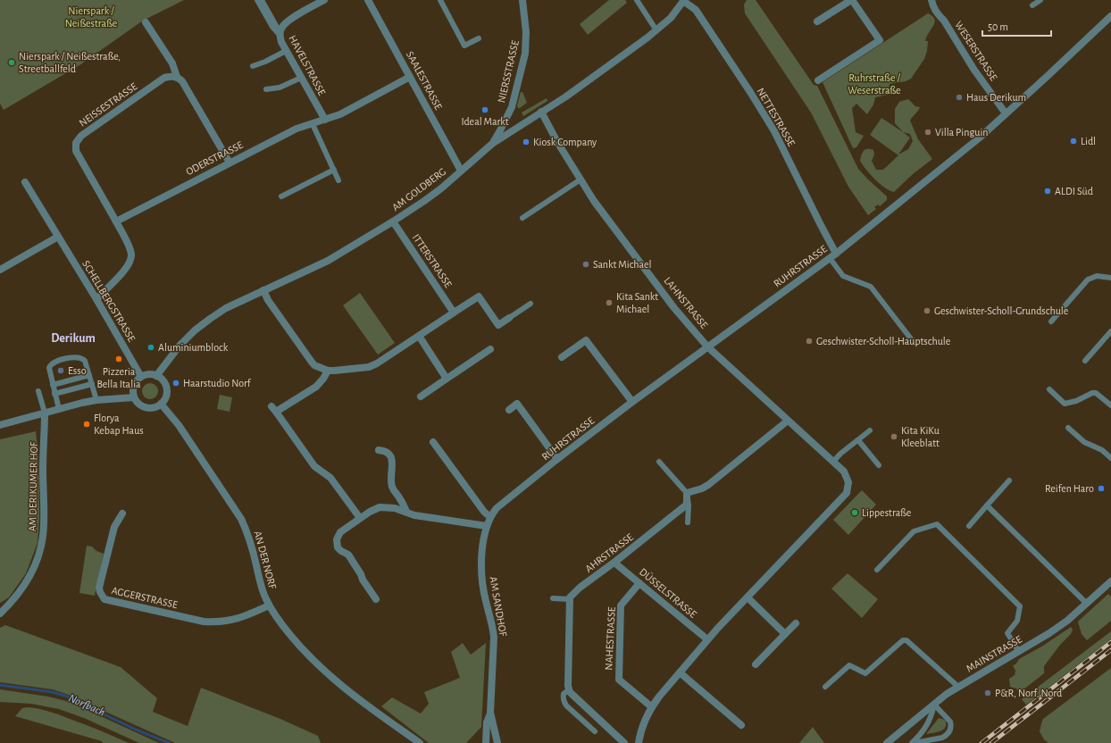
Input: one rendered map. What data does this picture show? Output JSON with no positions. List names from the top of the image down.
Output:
{
  "streets": {
    "street": [
      "WESERSTRASSE",
      "HAVELSTRASSE",
      "NIERSSTRASSE",
      "SAALESTRASSE",
      "NEISSESTRASSE",
      "NETTESTRASSE",
      "ODERSTRASSE",
      "AM GOLDBERG",
      "ITTERSTRASSE",
      "RUHRSTRASSE",
      "SCHELLBERGSTRASSE",
      "LAHNSTRASSE",
      "AM DERIKUMER HOF",
      "AHRSTRASSE",
      "AN DER NORF",
      "DÜSSELSTRASSE",
      "AGGERSTRASSE",
      "AM SANDHOF",
      "NAHESTRASSE",
      "MAINSTRASSE"
    ]
  },
  "crossings": [
    ["WESERSTRASSE", "RUHRSTRASSE"],
    ["HAVELSTRASSE", "ODERSTRASSE"],
    ["NIERSSTRASSE", "AM GOLDBERG"],
    ["SAALESTRASSE", "ODERSTRASSE"],
    ["SAALESTRASSE", "AM GOLDBERG"],
    ["NEISSESTRASSE", "ODERSTRASSE"],
    ["NETTESTRASSE", "AM GOLDBERG"],
    ["NETTESTRASSE", "RUHRSTRASSE"],
    ["AM GOLDBERG", "ITTERSTRASSE"],
    ["AM GOLDBERG", "SCHELLBERGSTRASSE"],
    ["AM GOLDBERG", "LAHNSTRASSE"],
    ["AM GOLDBERG", "AN DER NORF"],
    ["RUHRSTRASSE", "LAHNSTRASSE"],
    ["RUHRSTRASSE", "AM SANDHOF"],
    ["SCHELLBERGSTRASSE", "AN DER NORF"],
    ["AHRSTRASSE", "DÜSSELSTRASSE"],
    ["AN DER NORF", "AGGERSTRASSE"],
    ["DÜSSELSTRASSE", "NAHESTRASSE"]
  ],
  "districts": ["Derikum"],
  "water": ["Norfbach"],
  "parks": ["Nierspark / Neißestraße", "Ruhrstraße / Weserstraße"],
  "places": [
    "Nierspark / Neißestraße, Streetballfeld",
    "Haus Derikum",
    "Ideal Markt",
    "Villa Pinguin",
    "Lidl",
    "Kiosk Company",
    "ALDI Süd",
    "Sankt Michael",
    "Kita Sankt Michael",
    "Geschwister-Scholl-Grundschule",
    "Geschwister-Scholl-Hauptschule",
    "Aluminiumblock",
    "Pizzeria Bella Italia",
    "Esso",
    "Haarstudio Norf",
    "Florya Kebap Haus",
    "Kita KiKu Kleeblatt",
    "Reifen Haro",
    "Lippestraße",
    "P&R, Norf, Nord"
  ],
  "scale_bar": "50 m"
}
